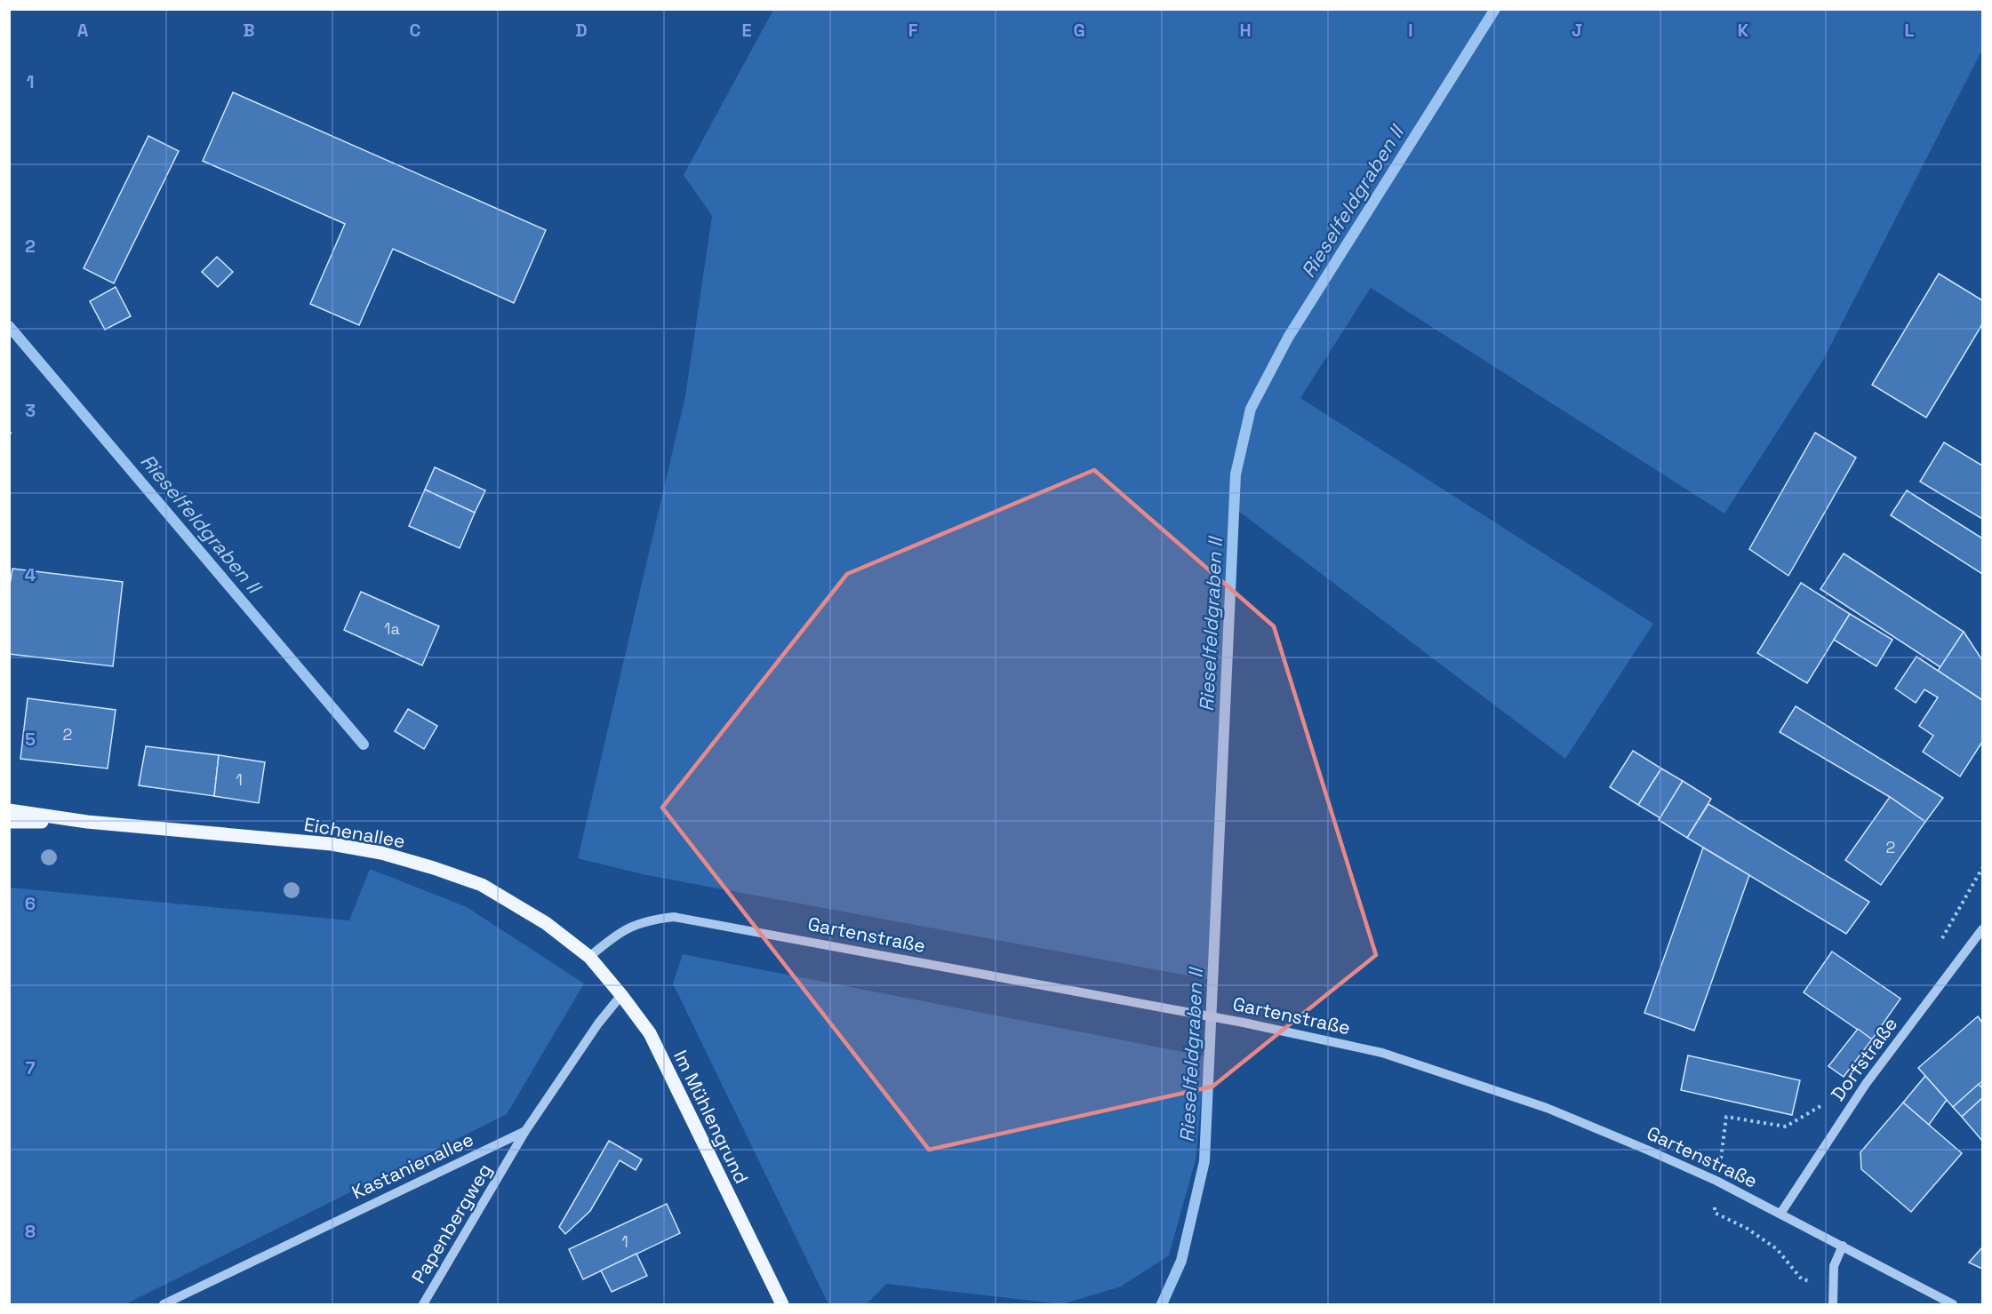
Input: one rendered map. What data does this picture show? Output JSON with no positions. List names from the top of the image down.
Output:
{
  "streets": {
    "main road": ["Eichenallee", "Im Mühlengrund"],
    "street": [
      "Gartenstraße",
      "Dorfstraße",
      "Kastanienallee",
      "Papenbergweg"
    ]
  },
  "crossings": [
    ["Eichenallee", "Gartenstraße"],
    ["Eichenallee", "Im Mühlengrund"],
    ["Gartenstraße", "Dorfstraße"],
    ["Gartenstraße", "Im Mühlengrund"],
    ["Kastanienallee", "Papenbergweg"]
  ],
  "water": ["Rieselfeldgraben II"],
  "house_numbers": [
    "1a",
    "2",
    "1",
    "2",
    "1"
  ],
  "grid": {
    "columns": [
      "A",
      "B",
      "C",
      "D",
      "E",
      "F",
      "G",
      "H",
      "I",
      "J",
      "K",
      "L"
    ],
    "rows": [
      "1",
      "2",
      "3",
      "4",
      "5",
      "6",
      "7",
      "8"
    ]
  }
}
